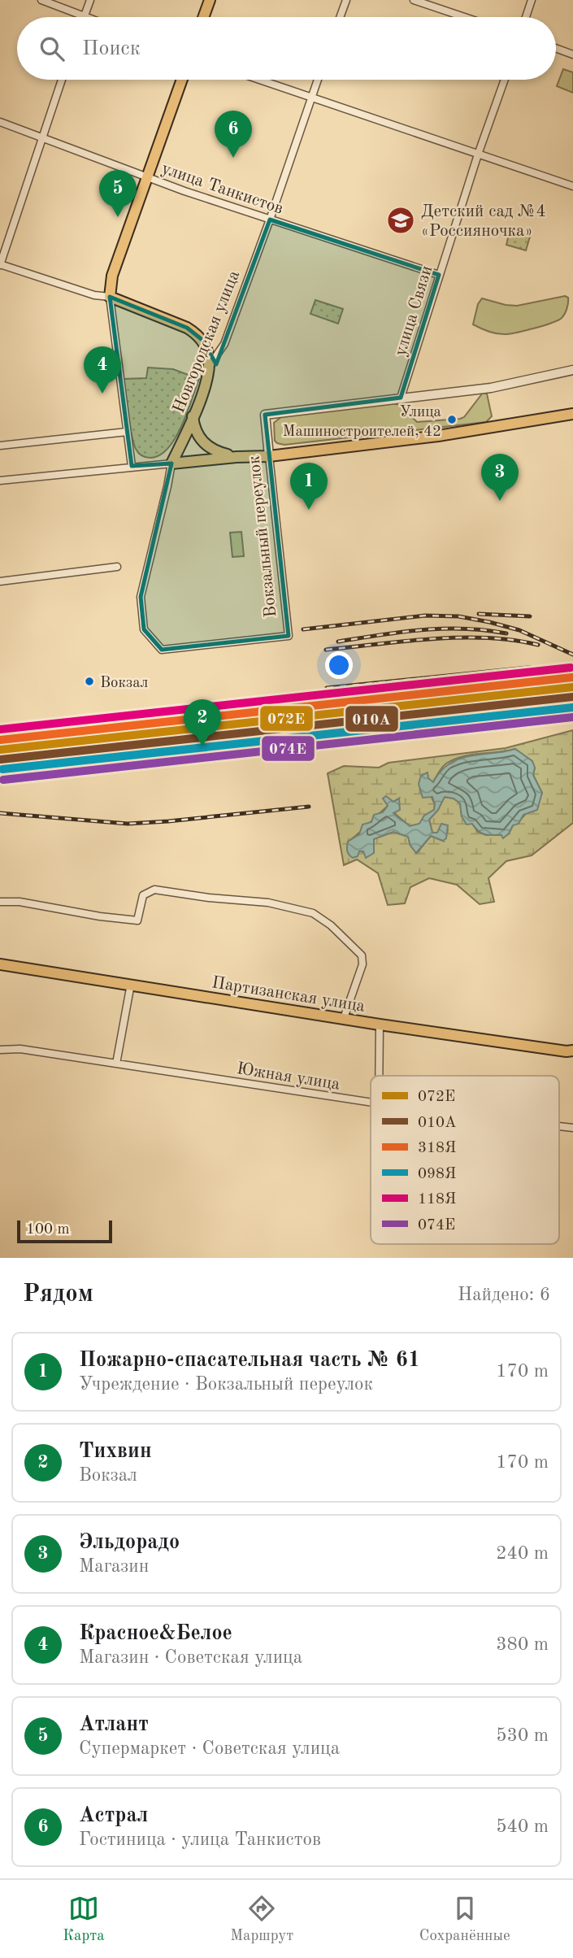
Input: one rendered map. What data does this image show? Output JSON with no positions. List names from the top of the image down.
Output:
{
  "streets": {
    "main road": ["Новгородская улица", "Партизанская улица"],
    "street": [
      "улица Танкистов",
      "улица Связи",
      "Вокзальный переулок",
      "Южная улица"
    ]
  },
  "crossings": [
    ["улица Танкистов", "улица Связи"],
    ["улица Танкистов", "Новгородская улица"],
    ["улица Связи", "Вокзальный переулок"],
    ["Новгородская улица", "Вокзальный переулок"]
  ],
  "places": {
    "school or university": ["Детский сад №4 «Россияночка»"],
    "other": ["Улица Машиностроителей, 42", "Вокзал"]
  },
  "lines": [
    "transit line 118Я",
    "transit line 318Я",
    "transit line 072Е",
    "transit line 010А",
    "transit line 098Я",
    "transit line 074Е"
  ],
  "legend": [
    "072Е",
    "010А",
    "318Я",
    "098Я",
    "118Я",
    "074Е"
  ],
  "scale_bar": "100 m",
  "page": {
    "search": "Поиск",
    "pins": [
      "6",
      "5",
      "4",
      "3",
      "1",
      "2"
    ],
    "scale": "100 m",
    "heading": ["Рядом", "Найдено: 6"],
    "list": [
      {
        "mark": "1",
        "name": "Пожарно-спасательная часть № 61",
        "note": "Учреждение · Вокзальный переулок",
        "value": "170 m"
      },
      {
        "mark": "2",
        "name": "Тихвин",
        "note": "Вокзал",
        "value": "170 m"
      },
      {
        "mark": "3",
        "name": "Эльдорадо",
        "note": "Магазин",
        "value": "240 m"
      },
      {
        "mark": "4",
        "name": "Красное&Белое",
        "note": "Магазин · Советская улица",
        "value": "380 m"
      },
      {
        "mark": "5",
        "name": "Атлант",
        "note": "Супермаркет · Советская улица",
        "value": "530 m"
      },
      {
        "mark": "6",
        "name": "Астрал",
        "note": "Гостиница · улица Танкистов",
        "value": "540 m"
      }
    ],
    "nav": ["Карта", "Маршрут", "Сохранённые"]
  }
}
